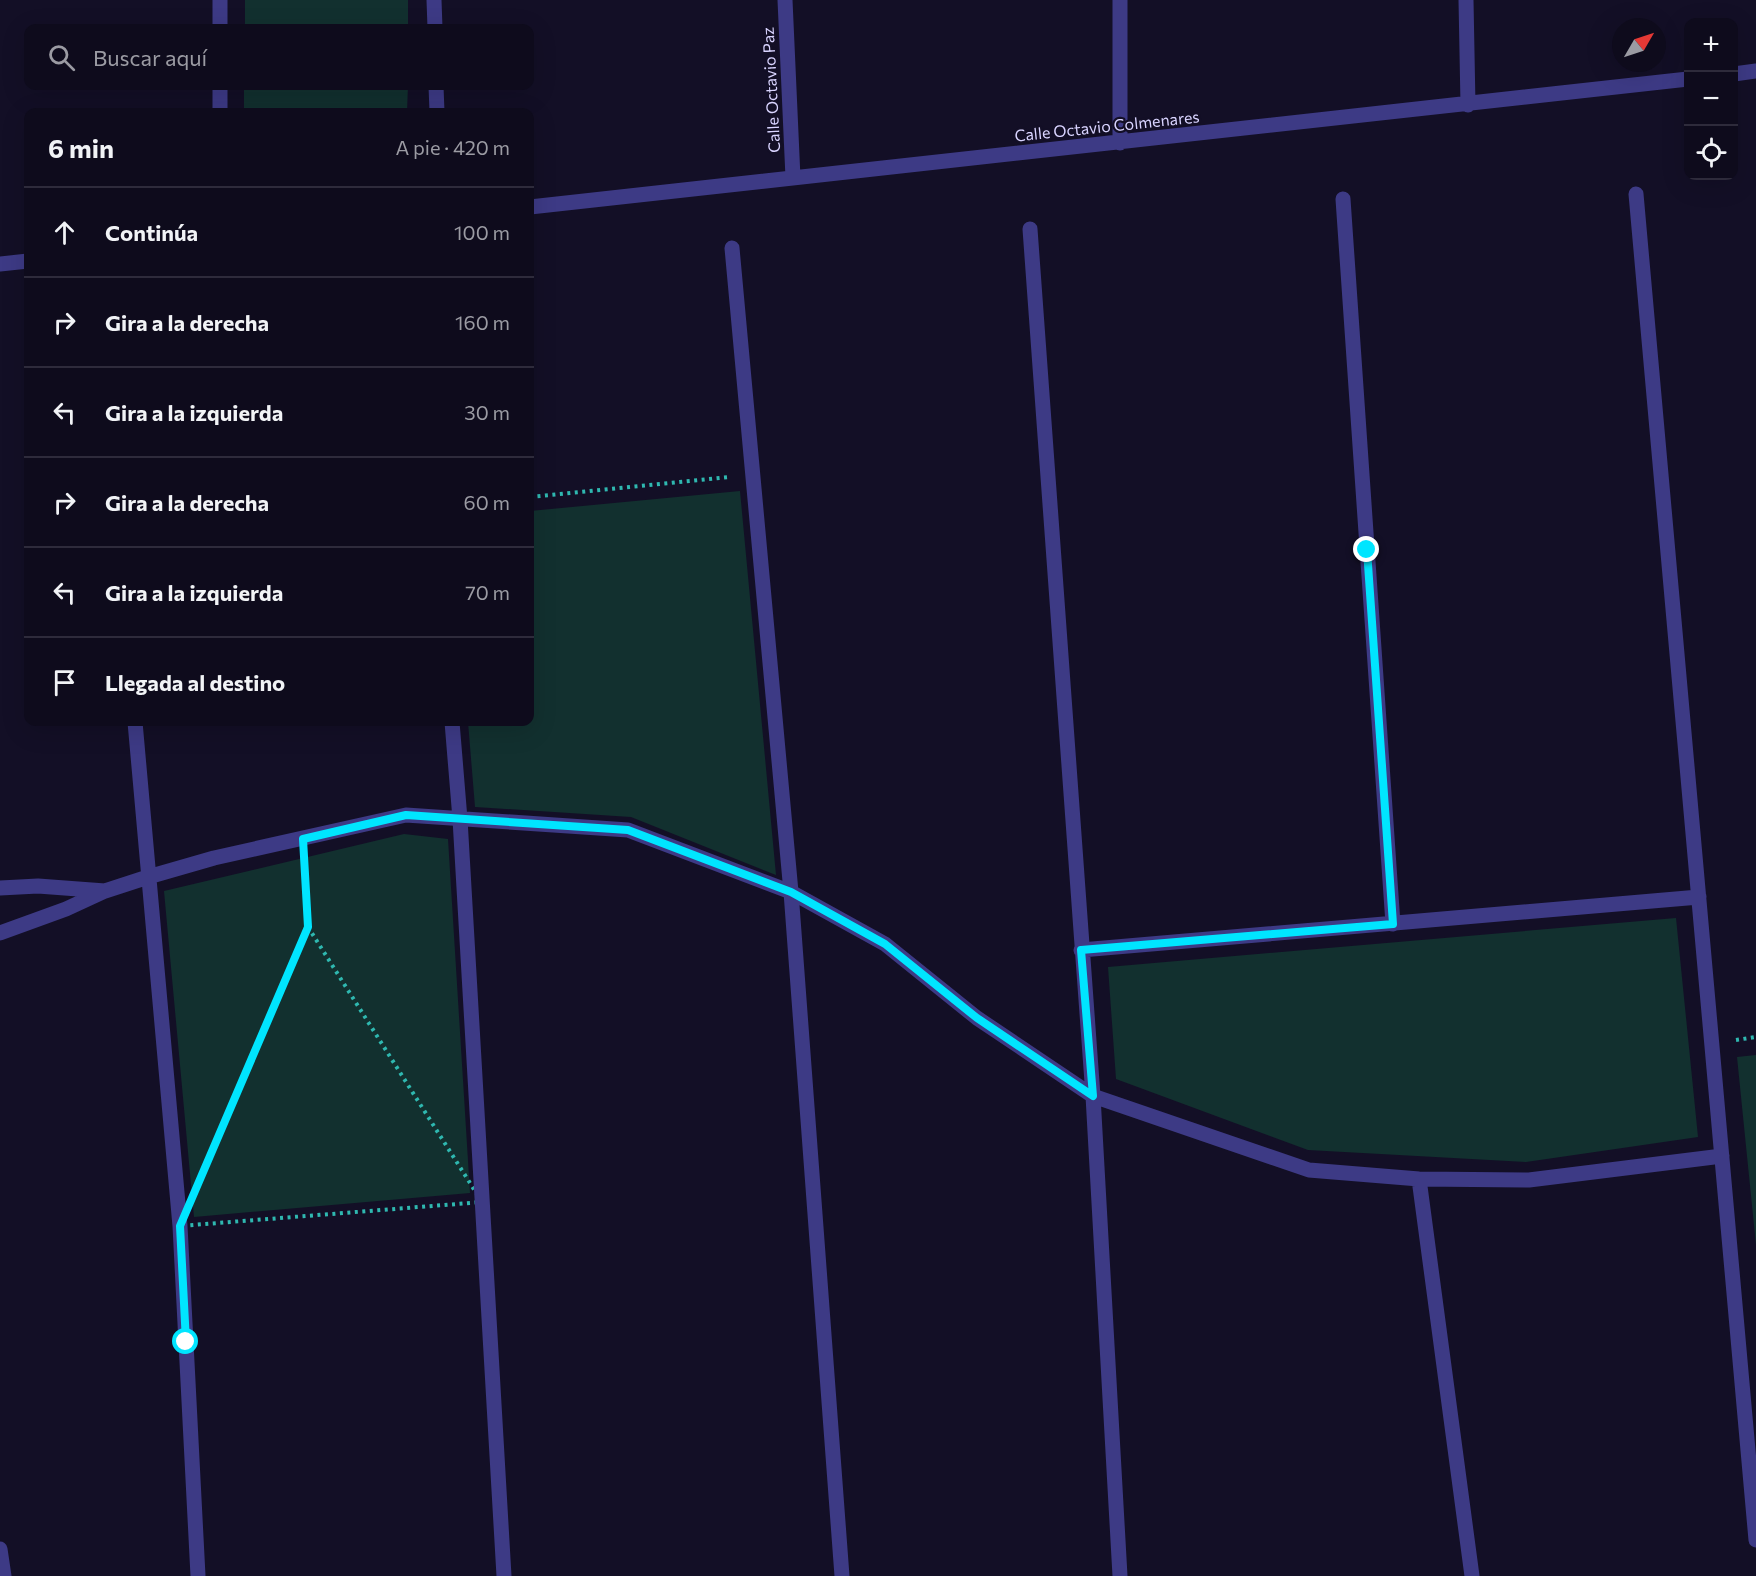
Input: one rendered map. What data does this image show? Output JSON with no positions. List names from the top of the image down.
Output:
{
  "streets": {
    "street": ["Calle Octavio Paz", "Calle Octavio Colmenares"]
  },
  "crossings": [
    ["Calle Octavio Paz", "Calle Octavio Colmenares"]
  ],
  "north": "top right",
  "page": {
    "map_buttons": ["+", "−"],
    "search": "Buscar aquí",
    "heading": ["6 min", "A pie · 420 m"],
    "list": [
      ["Continúa", "100 m"],
      ["Gira a la derecha", "160 m"],
      ["Gira a la izquierda", "30 m"],
      ["Gira a la derecha", "60 m"],
      ["Gira a la izquierda", "70 m"],
      "Llegada al destino"
    ]
  }
}
